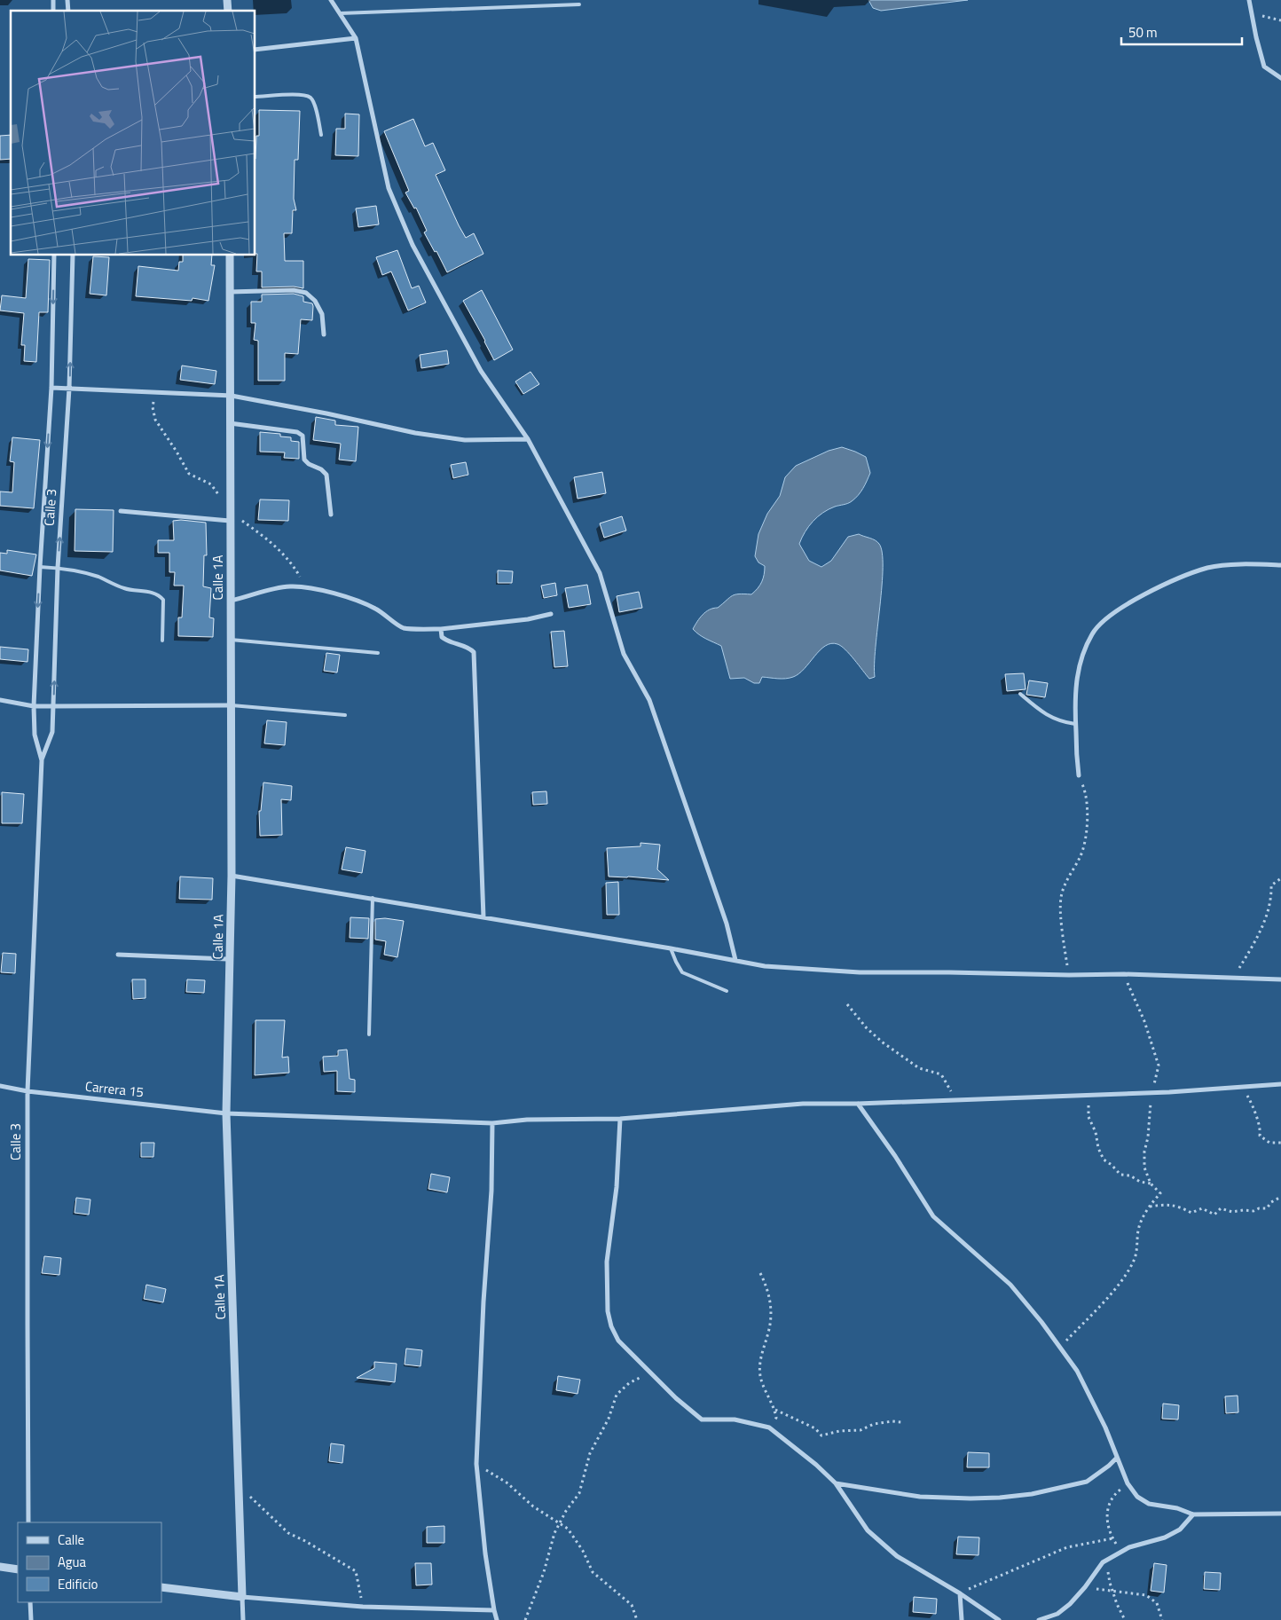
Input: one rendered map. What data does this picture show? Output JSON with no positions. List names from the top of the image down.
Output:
{
  "streets": {
    "street": ["Calle 3", "Calle 1A", "Carrera 15"]
  },
  "crossings": [
    ["Calle 3", "Carrera 15"],
    ["Calle 1A", "Carrera 15"]
  ],
  "legend": ["Calle", "Agua", "Edificio"],
  "scale_bar": "50 m"
}
